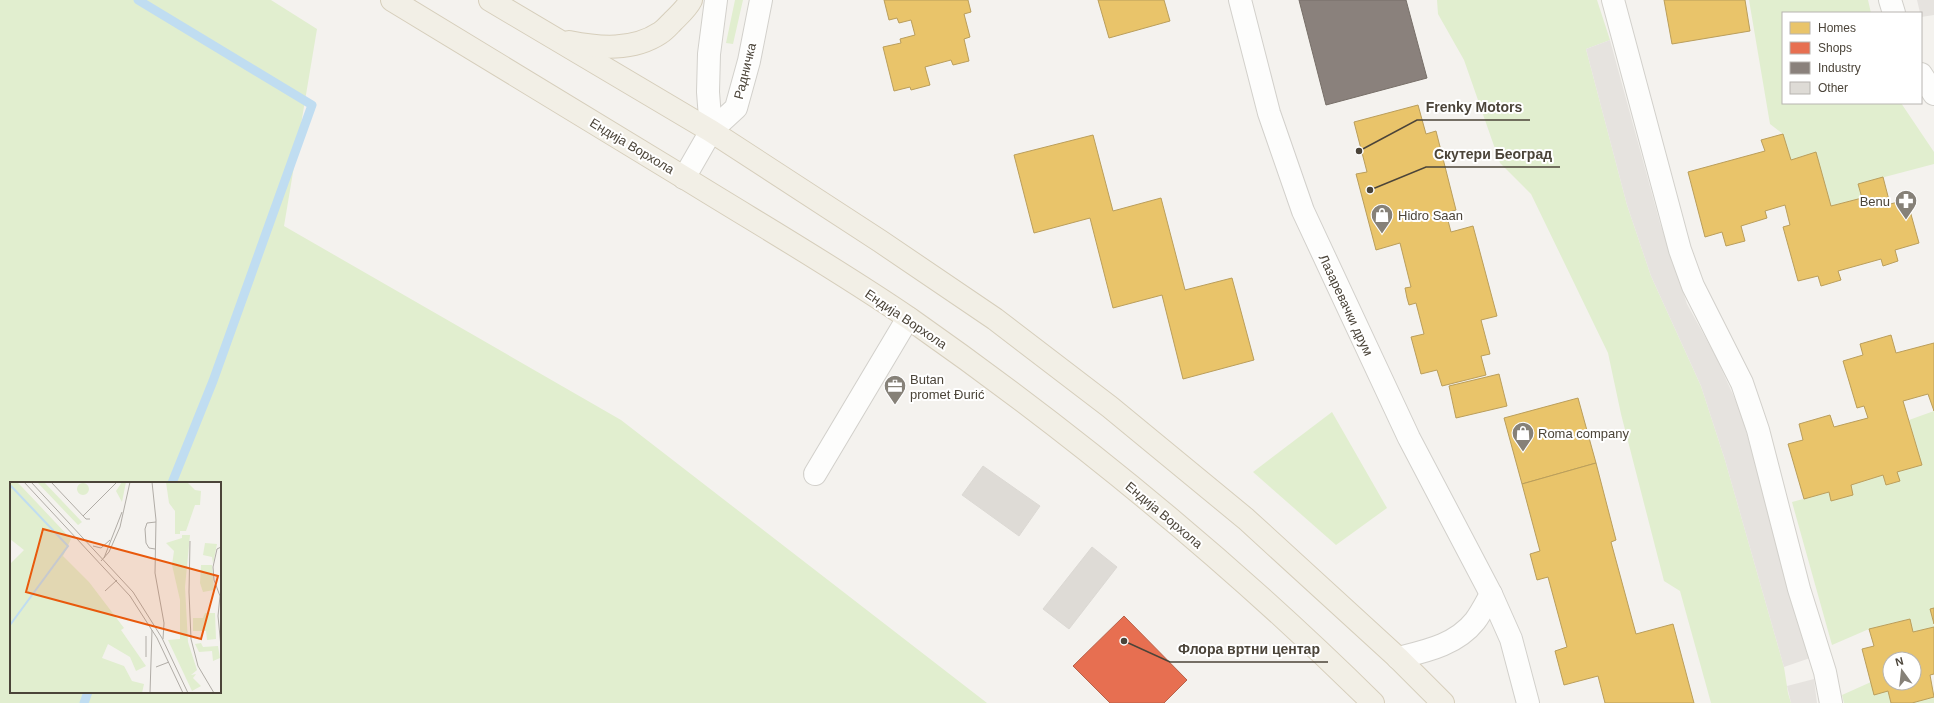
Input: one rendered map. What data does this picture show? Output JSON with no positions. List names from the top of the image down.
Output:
{
  "streets": {
    "main road": ["Ендија Ворхола"],
    "street": ["Радничка", "Лазаревачки друм"]
  },
  "crossings": [
    ["Радничка", "Ендија Ворхола"]
  ],
  "places": {
    "other": ["Frenky Motors", "Скутери Београд", "Флора вртни центар"],
    "pharmacy": ["Benu"],
    "shop": ["Hidro Saan", "Roma company"],
    "office": ["Butan promet Đurić"]
  },
  "legend": [
    "Homes",
    "Shops",
    "Industry",
    "Other"
  ],
  "north": "top"
}
